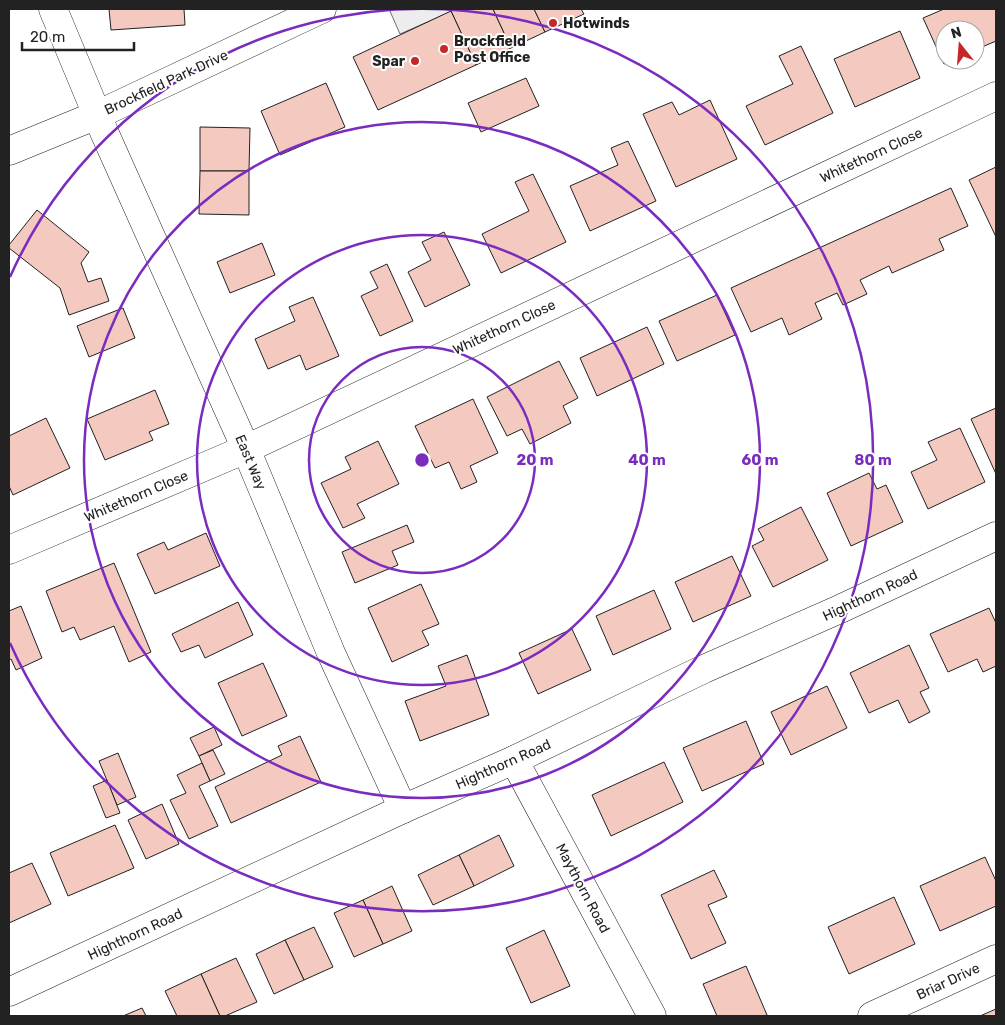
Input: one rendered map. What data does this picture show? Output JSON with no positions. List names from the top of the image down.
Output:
{
  "streets": {
    "street": [
      "Brockfield Park Drive",
      "Whitethorn Close",
      "East Way",
      "Highthorn Road",
      "Maythorn Road",
      "Briar Drive"
    ]
  },
  "crossings": [
    ["Brockfield Park Drive", "East Way"],
    ["Whitethorn Close", "East Way"],
    ["East Way", "Highthorn Road"],
    ["Highthorn Road", "Maythorn Road"]
  ],
  "places": ["Hotwinds", "Brockfield Post Office", "Spar"],
  "scale_bar": "20 m",
  "north": "top",
  "rings": [
    "20 m",
    "40 m",
    "60 m",
    "80 m"
  ]
}
